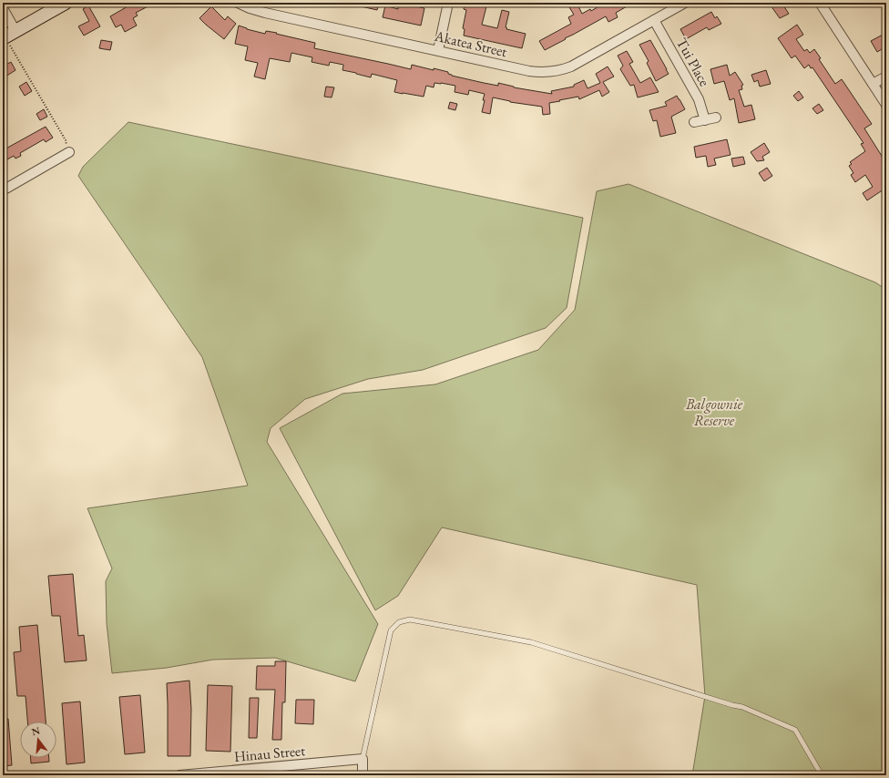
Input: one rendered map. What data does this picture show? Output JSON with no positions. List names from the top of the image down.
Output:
{
  "streets": {
    "street": ["Akatea Street", "Tui Place", "Hinau Street"]
  },
  "crossings": [
    ["Akatea Street", "Tui Place"]
  ],
  "parks": ["Balgownie Reserve"],
  "north": "top"
}
